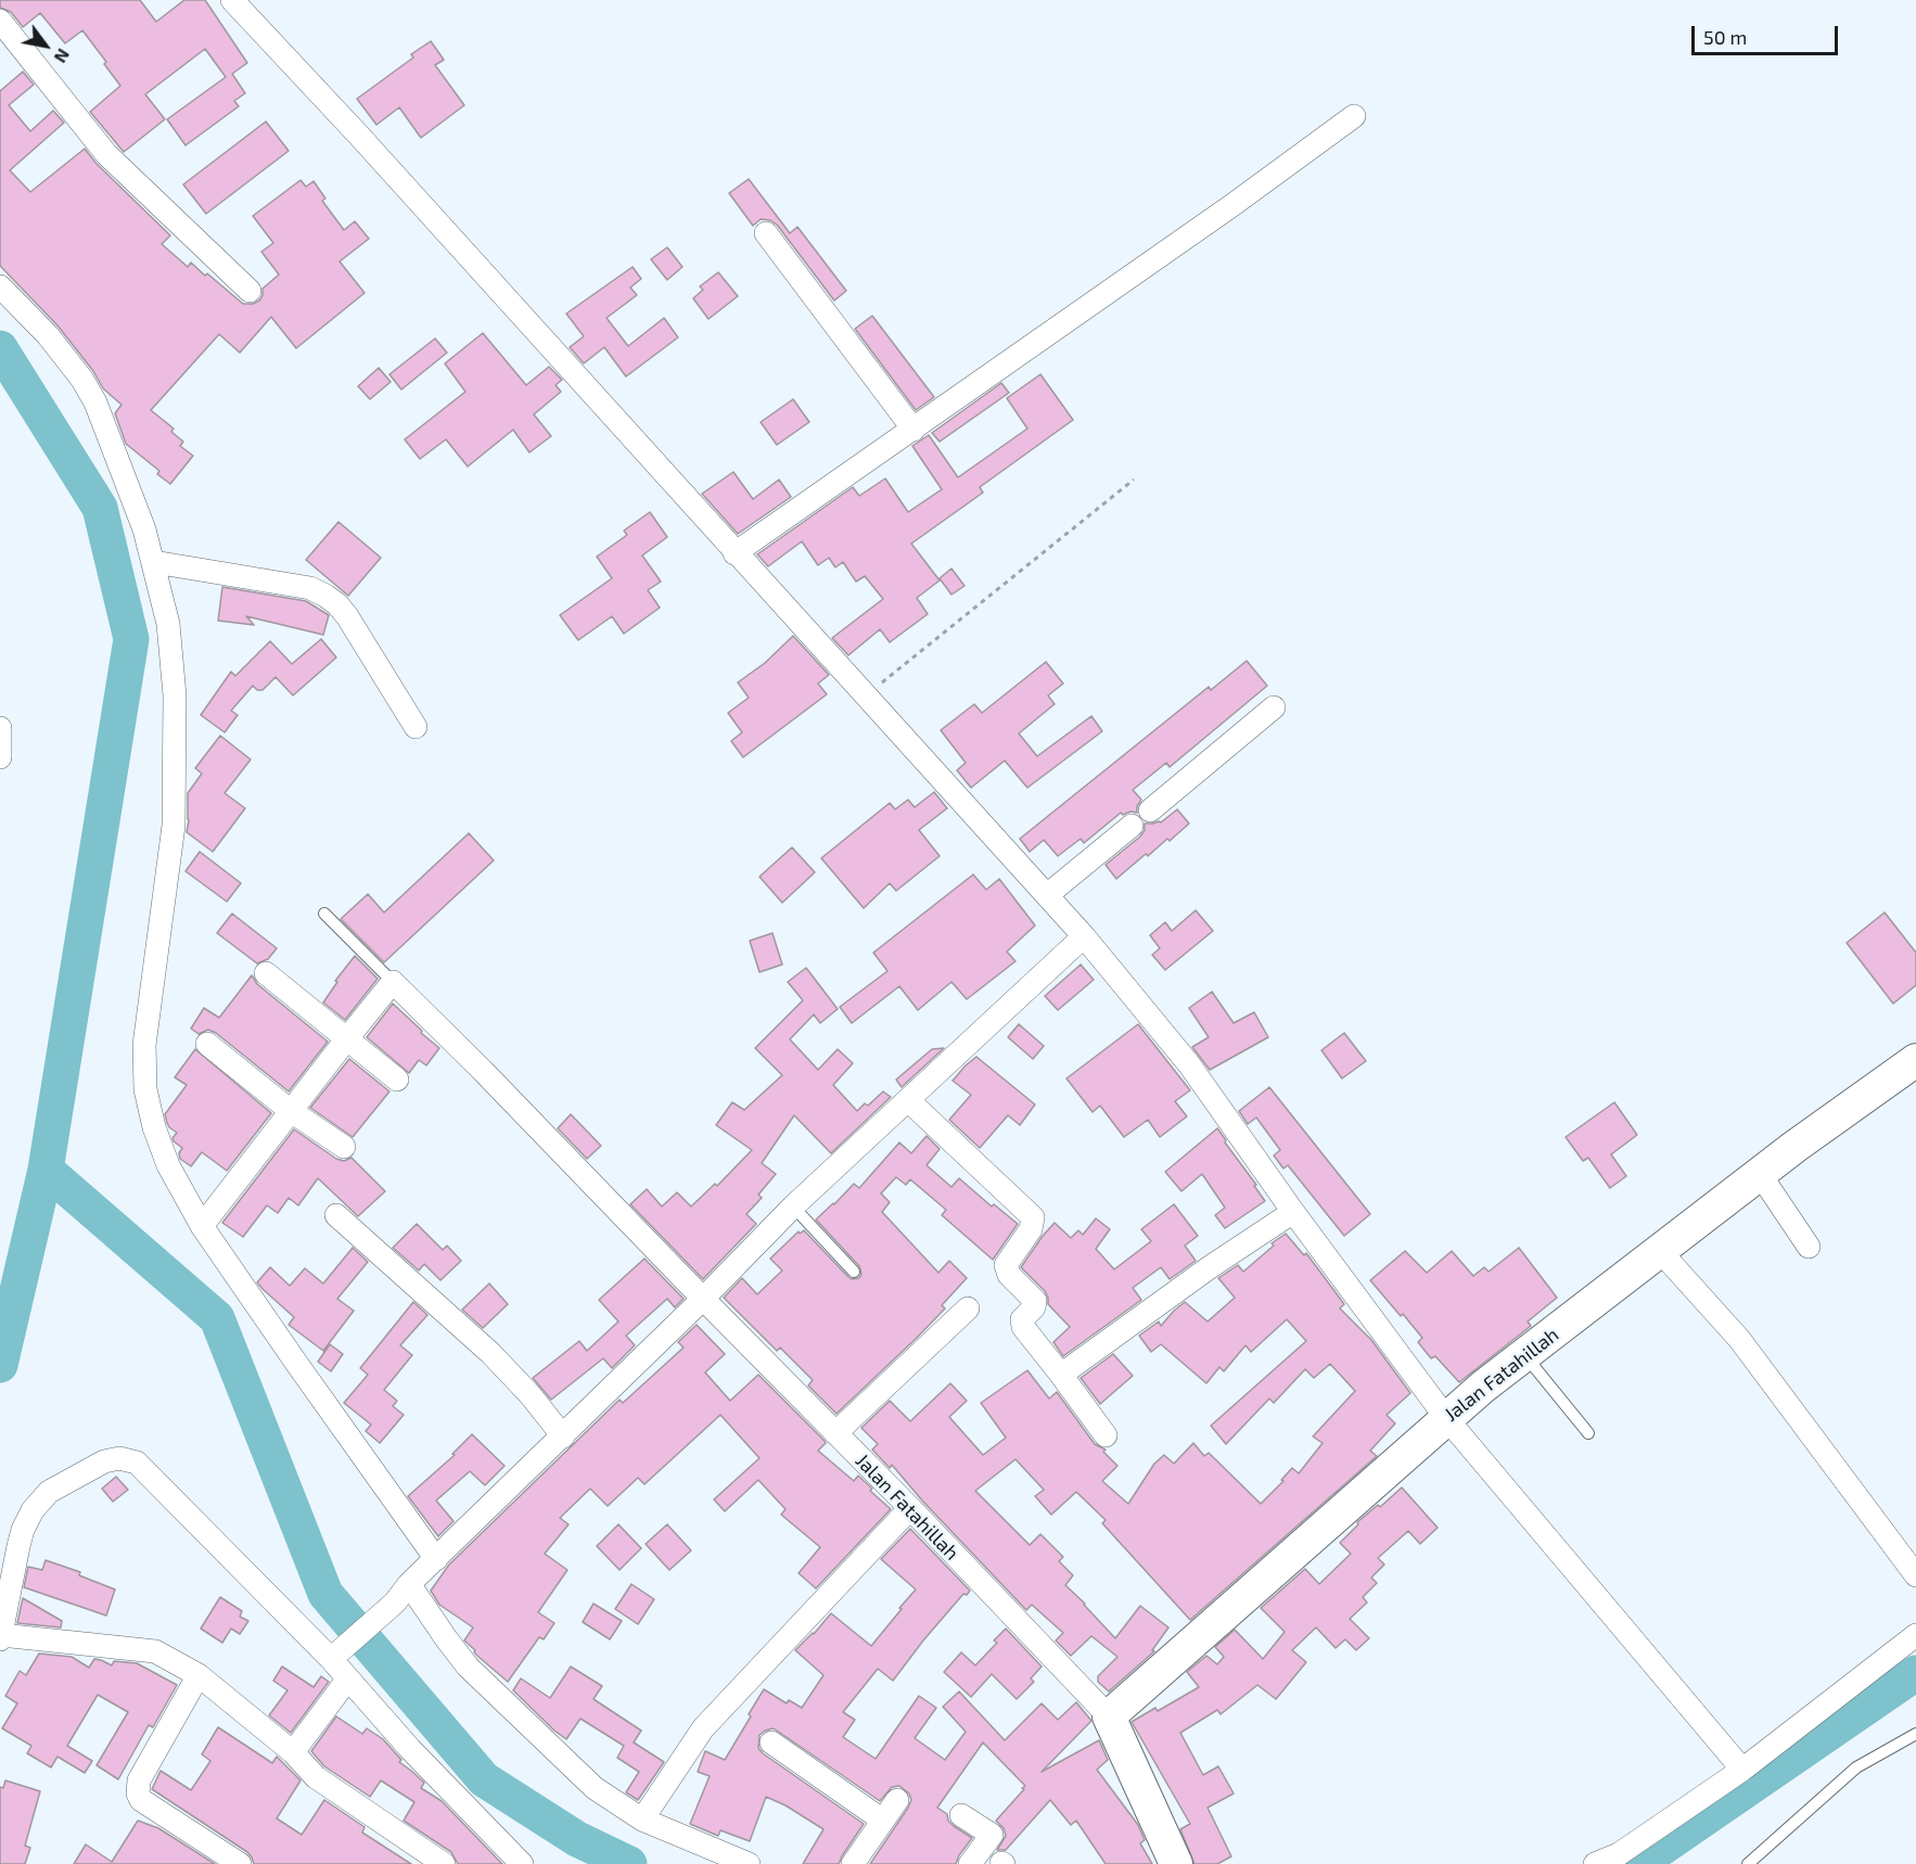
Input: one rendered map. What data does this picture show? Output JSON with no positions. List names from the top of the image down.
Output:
{
  "streets": {
    "street": ["Jalan Fatahillah"]
  },
  "scale_bar": "50 m",
  "north": "bottom right"
}
